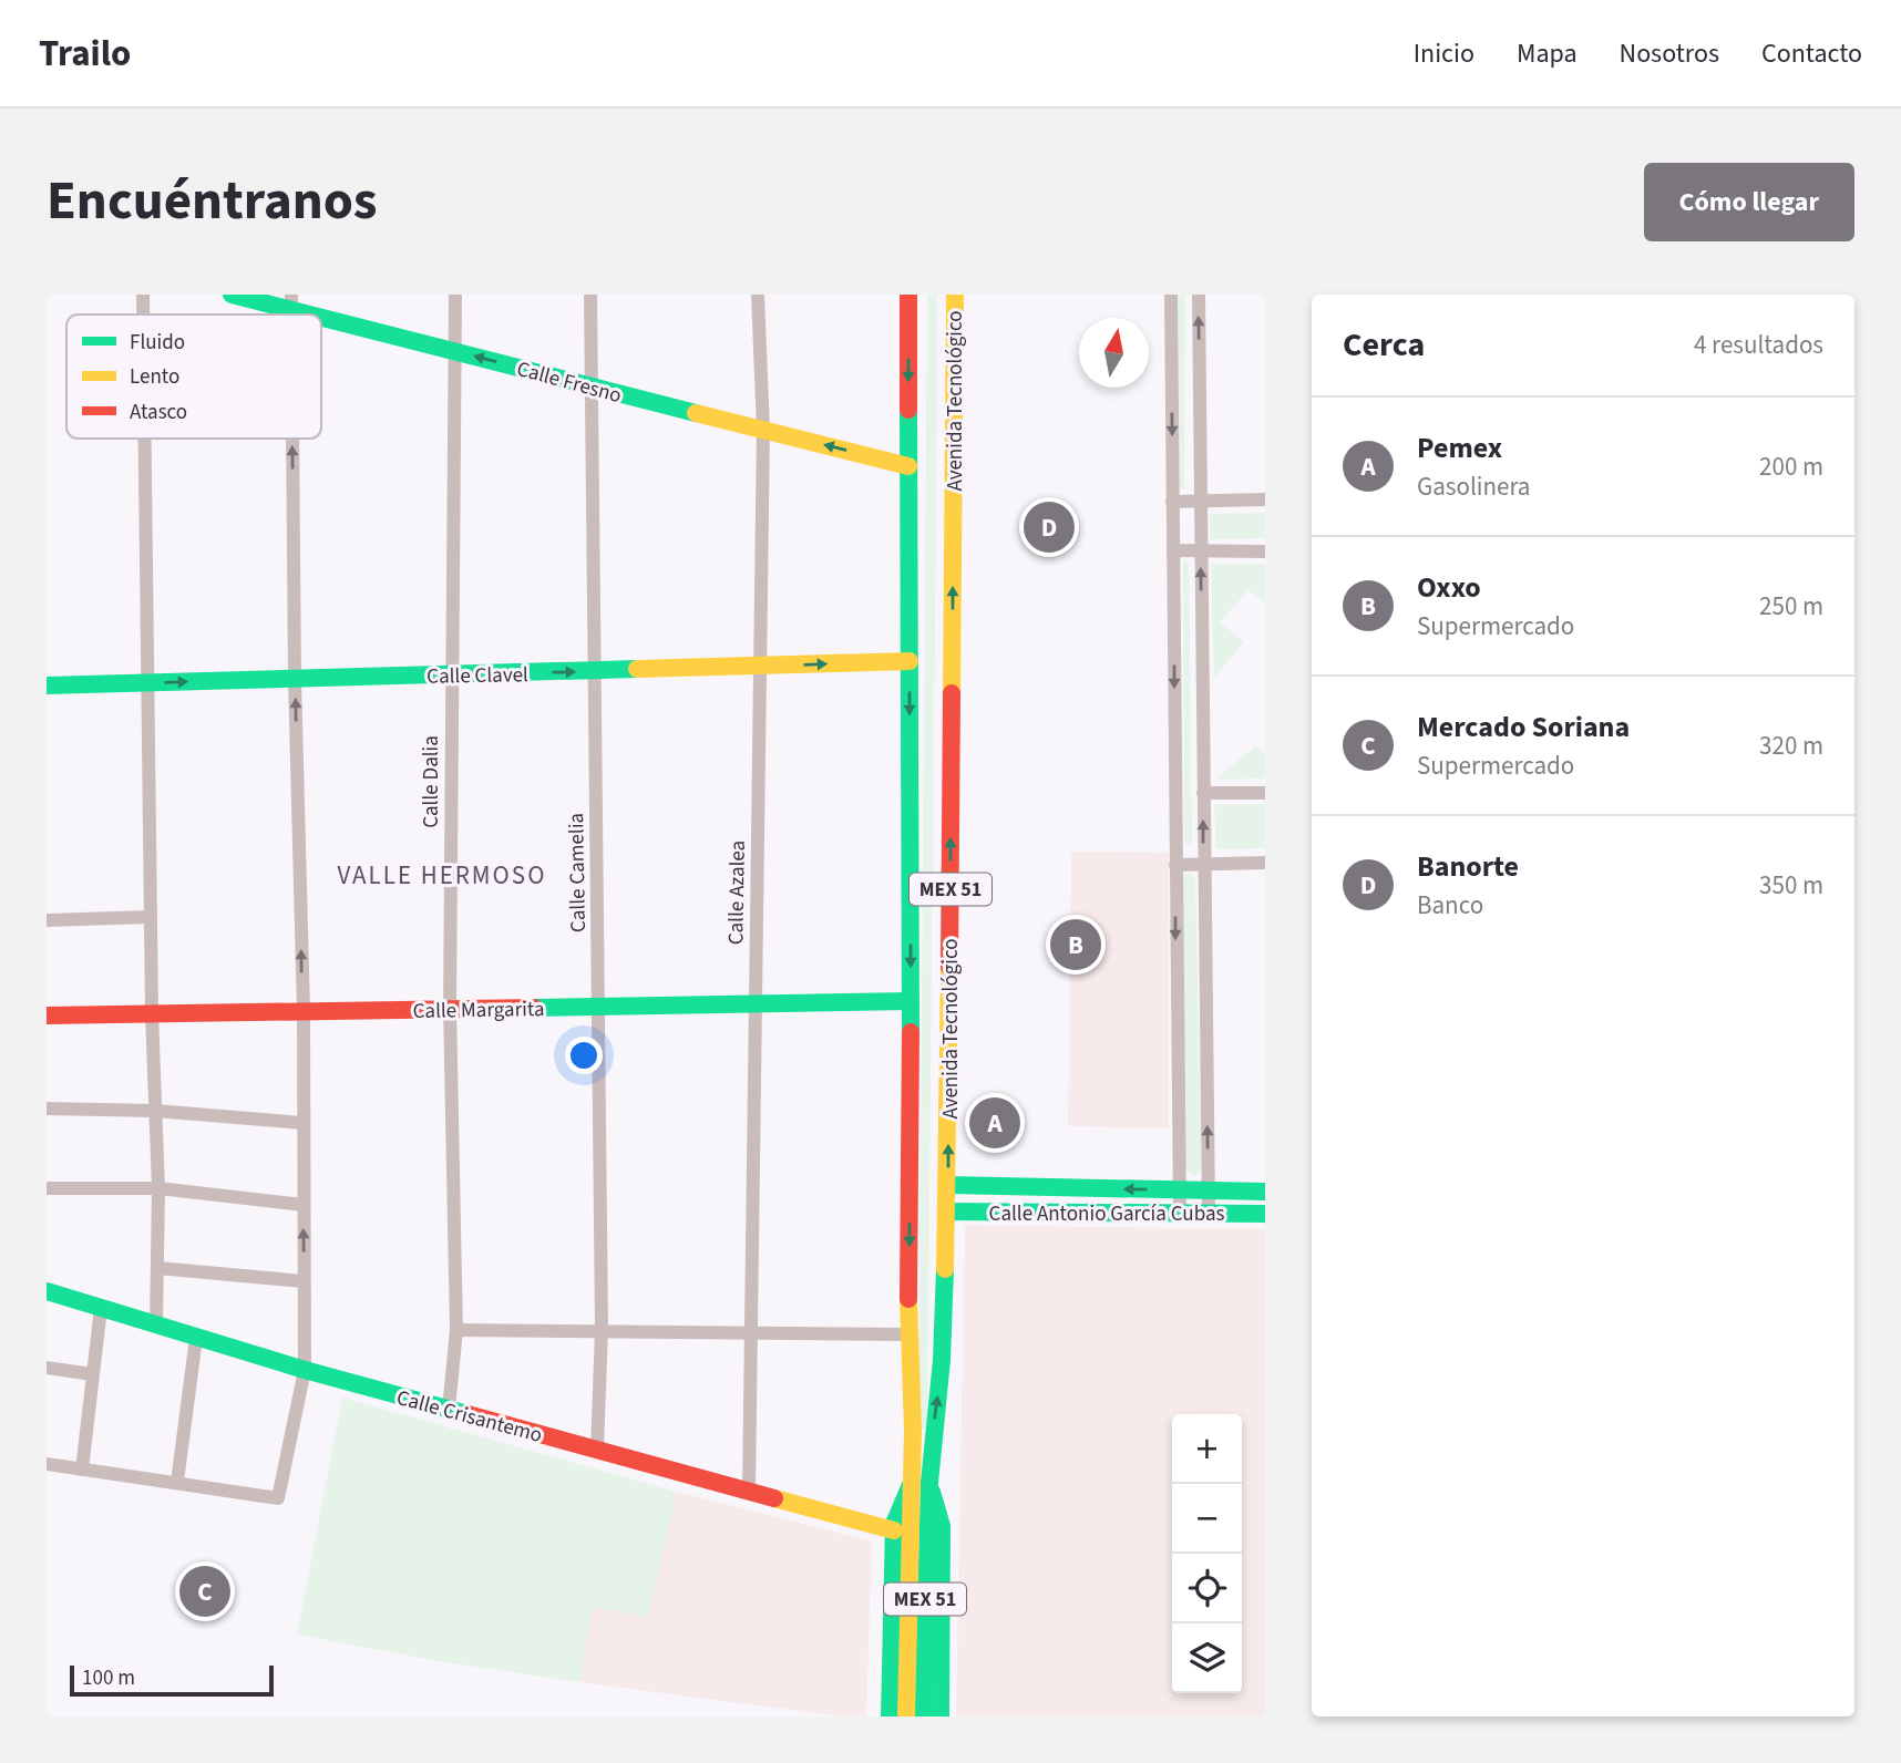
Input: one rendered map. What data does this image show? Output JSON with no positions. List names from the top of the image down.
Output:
{
  "streets": {
    "main road": [
      "Calle Fresno",
      "Avenida Tecnológico",
      "Calle Clavel",
      "MEX 51",
      "Calle Margarita",
      "Calle Antonio García Cubas",
      "Calle Crisantemo"
    ],
    "street": ["Calle Dalia", "Calle Camelia", "Calle Azalea"]
  },
  "crossings": [
    ["Calle Fresno", "Avenida Tecnológico"],
    ["Calle Fresno", "Calle Dalia"],
    ["Calle Fresno", "Calle Camelia"],
    ["Calle Fresno", "Calle Azalea"],
    ["Avenida Tecnológico", "Calle Clavel"],
    ["Avenida Tecnológico", "Calle Margarita"],
    ["Avenida Tecnológico", "Calle Antonio García Cubas"],
    ["Calle Clavel", "Calle Dalia"],
    ["Calle Clavel", "Calle Camelia"],
    ["Calle Clavel", "Calle Azalea"],
    ["Calle Dalia", "Calle Margarita"],
    ["Calle Dalia", "Calle Crisantemo"],
    ["Calle Camelia", "Calle Margarita"],
    ["Calle Camelia", "Calle Crisantemo"],
    ["Calle Azalea", "Calle Margarita"],
    ["Calle Azalea", "Calle Crisantemo"]
  ],
  "one_way": ["Calle Fresno", "Calle Clavel"],
  "districts": ["VALLE HERMOSO"],
  "legend": ["Fluido", "Lento", "Atasco"],
  "scale_bar": "100 m",
  "north": "top",
  "page": {
    "header": "Trailo",
    "nav": [
      "Inicio",
      "Mapa",
      "Nosotros",
      "Contacto"
    ],
    "title": "Encuéntranos",
    "buttons": "Cómo llegar",
    "heading": ["Cerca", "4 resultados"],
    "list": [
      {
        "mark": "A",
        "name": "Pemex",
        "note": "Gasolinera",
        "value": "200 m"
      },
      {
        "mark": "B",
        "name": "Oxxo",
        "note": "Supermercado",
        "value": "250 m"
      },
      {
        "mark": "C",
        "name": "Mercado Soriana",
        "note": "Supermercado",
        "value": "320 m"
      },
      {
        "mark": "D",
        "name": "Banorte",
        "note": "Banco",
        "value": "350 m"
      }
    ],
    "pins": [
      "D",
      "B",
      "A",
      "C"
    ],
    "map_buttons": ["+", "−"],
    "scale": "100 m"
  }
}
